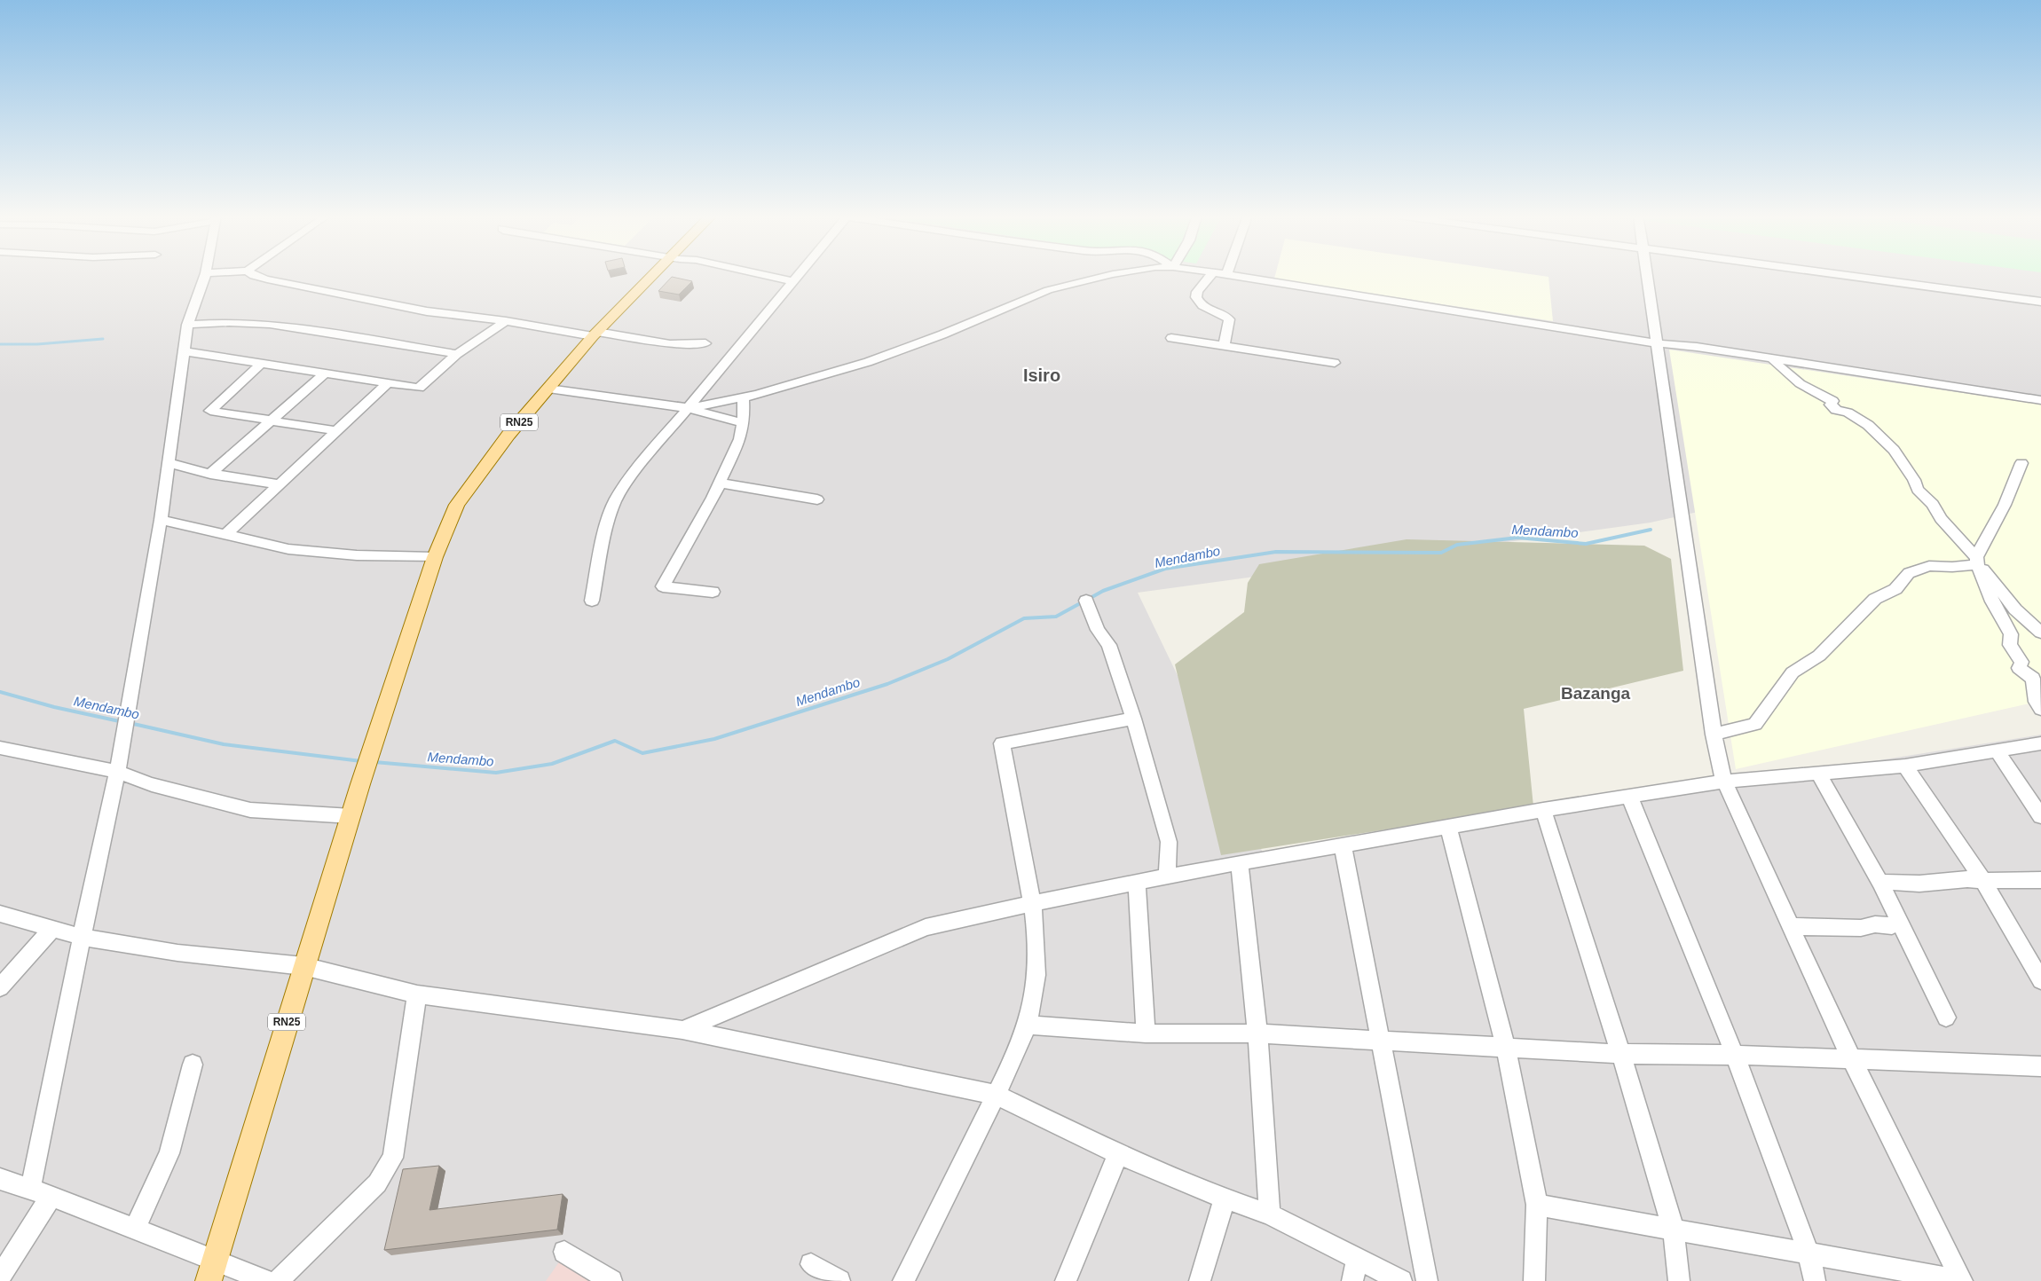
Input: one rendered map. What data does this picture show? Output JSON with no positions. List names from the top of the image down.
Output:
{
  "streets": {
    "main road": ["RN25"]
  },
  "districts": ["Isiro", "Bazanga"],
  "water": ["Mendambo"]
}
